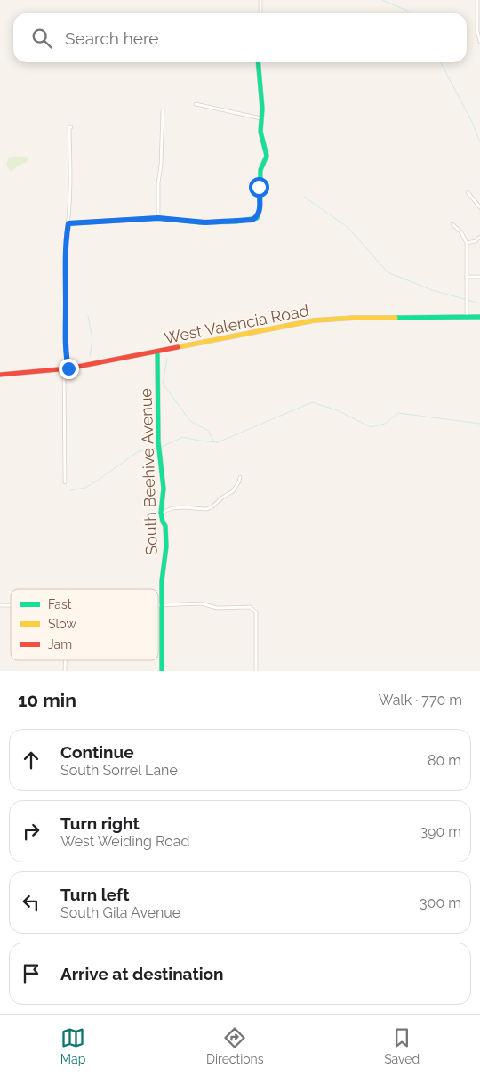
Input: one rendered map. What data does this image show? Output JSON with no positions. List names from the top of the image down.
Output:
{
  "streets": {
    "street": ["West Valencia Road", "South Beehive Avenue"]
  },
  "crossings": [
    ["West Valencia Road", "South Beehive Avenue"]
  ],
  "legend": ["Fast", "Slow", "Jam"],
  "page": {
    "search": "Search here",
    "heading": ["10 min", "Walk · 770 m"],
    "list": [
      ["Continue", "South Sorrel Lane", "80 m"],
      ["Turn right", "West Weiding Road", "390 m"],
      ["Turn left", "South Gila Avenue", "300 m"],
      "Arrive at destination"
    ],
    "nav": ["Map", "Directions", "Saved"]
  }
}
